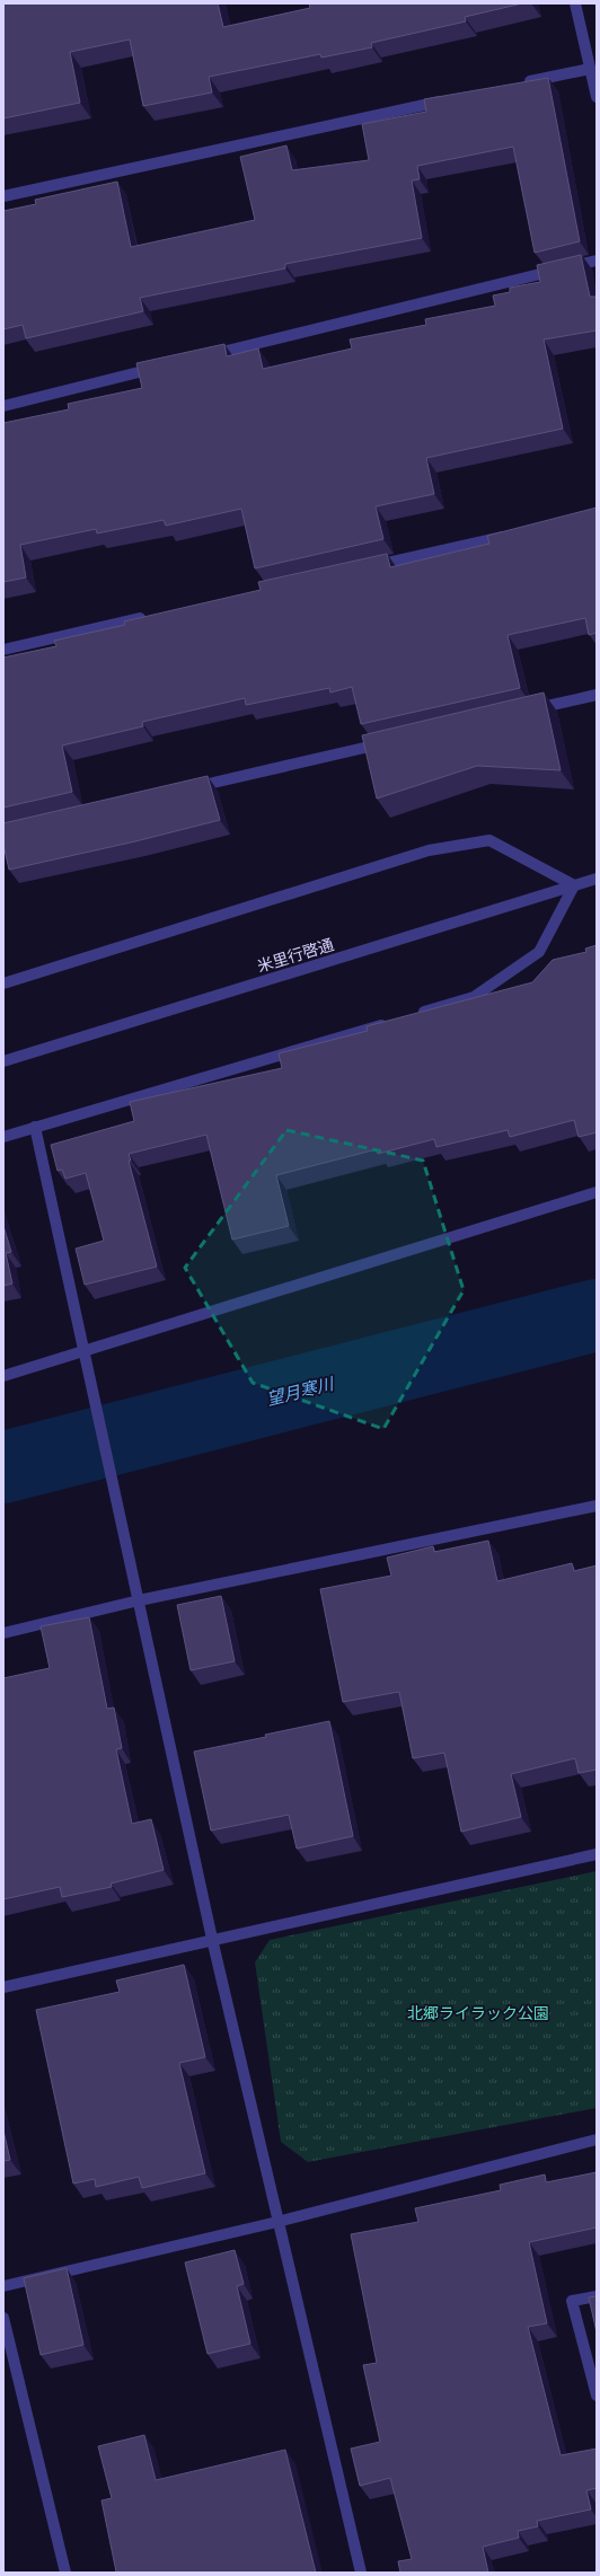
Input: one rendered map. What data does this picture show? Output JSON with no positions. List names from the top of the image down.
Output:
{
  "streets": {
    "street": ["米里行啓通"]
  },
  "water": ["望月寒川"],
  "parks": ["北郷ライラック公園"]
}
